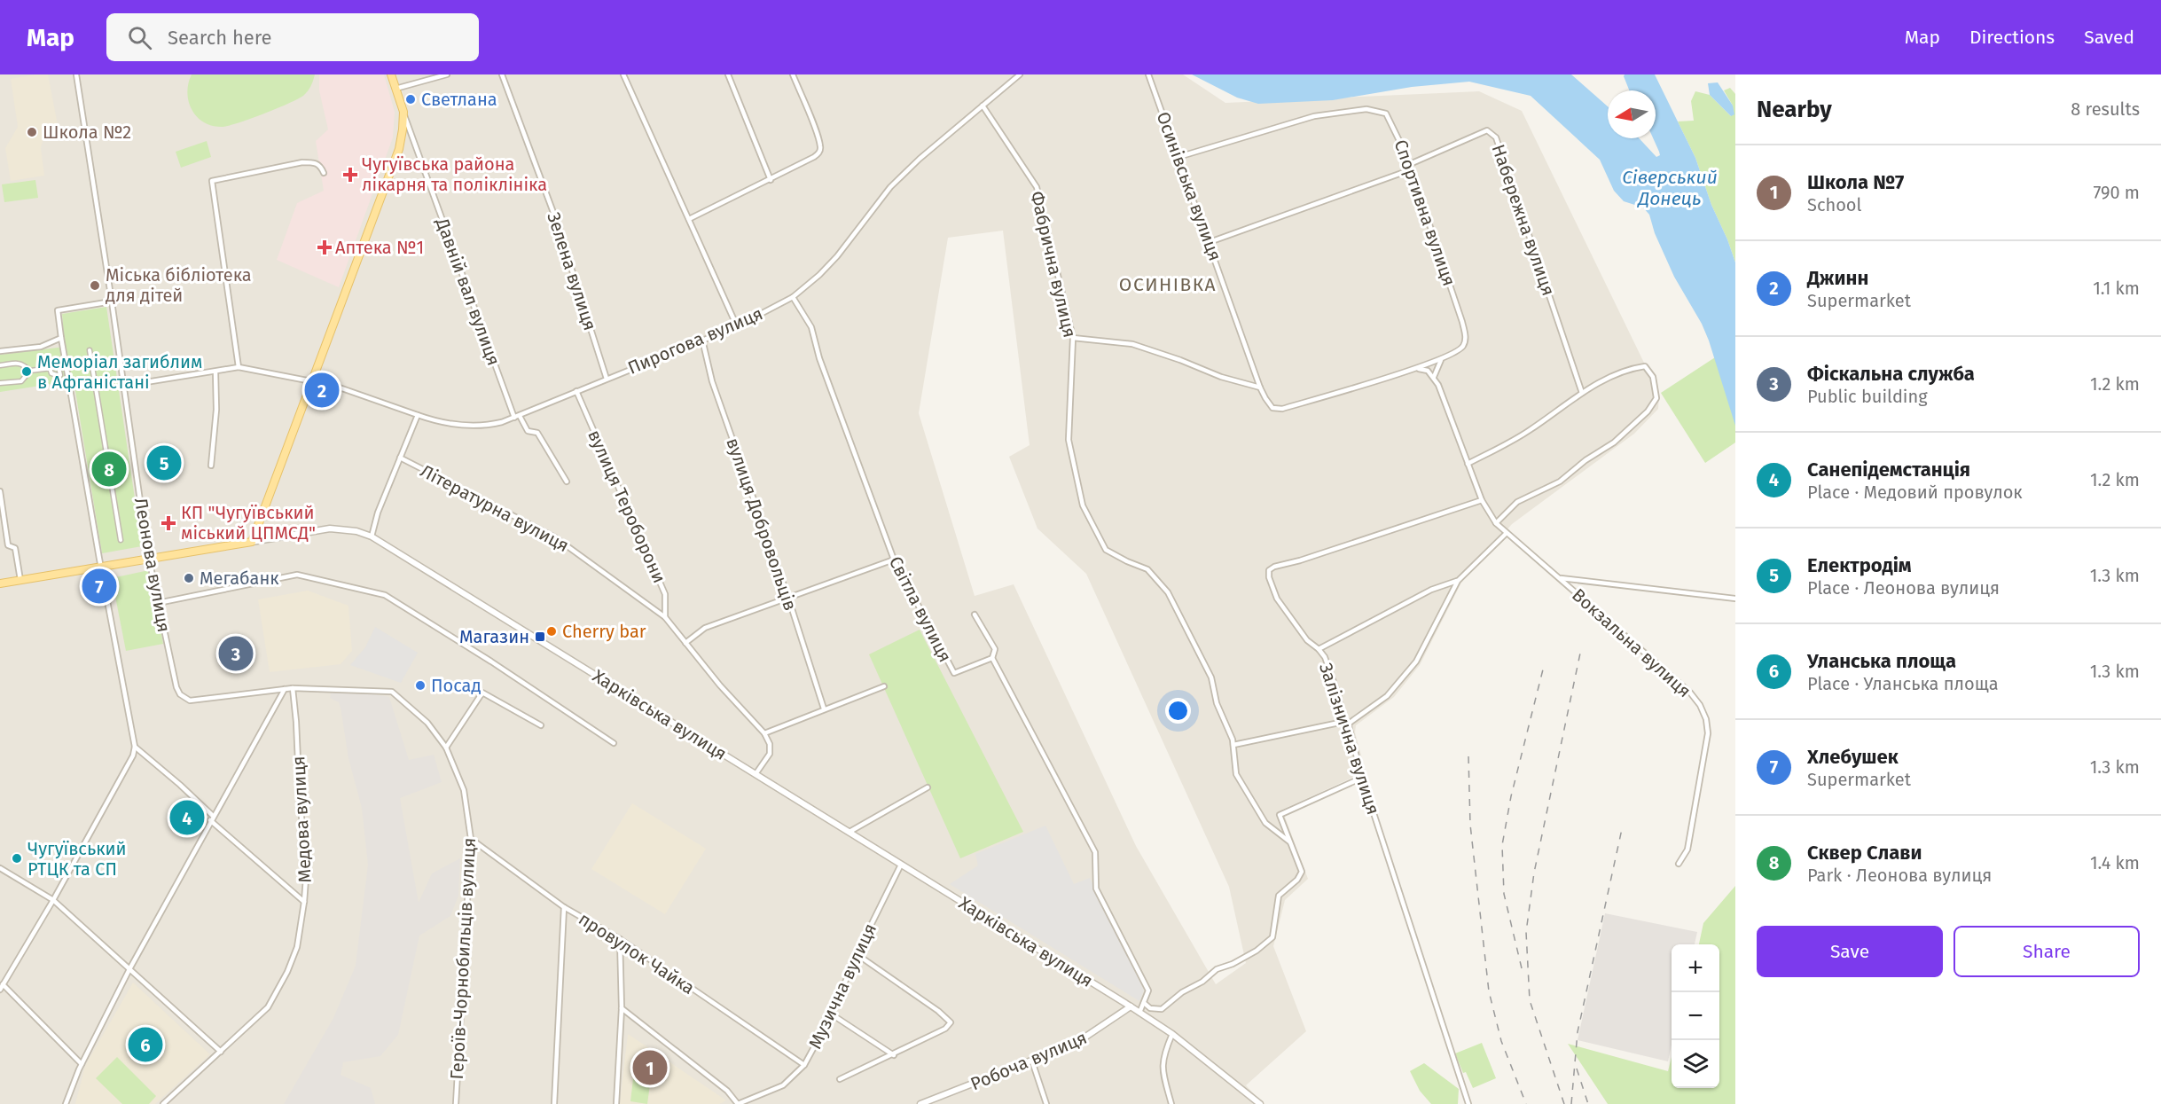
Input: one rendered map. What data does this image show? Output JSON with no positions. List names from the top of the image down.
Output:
{
  "streets": {
    "main road": ["Давній вал вулиця", "Харківська вулиця"],
    "street": [
      "Осинівська вулиця",
      "Спортивна вулиця",
      "Набережна вулиця",
      "Фабрична вулиця",
      "Зелена вулиця",
      "Пирогова вулиця",
      "вулиця Тероборони",
      "Літературна вулиця",
      "вулиця Добровольців",
      "Леонова вулиця",
      "Світла вулиця",
      "Вокзальна вулиця",
      "Залізнична вулиця",
      "Медова вулиця",
      "провулок Чайка",
      "Героїв-Чорнобильців вулиця",
      "Музична вулиця",
      "Робоча вулиця"
    ]
  },
  "crossings": [
    ["Осинівська вулиця", "Спортивна вулиця"],
    ["Спортивна вулиця", "Набережна вулиця"],
    ["Фабрична вулиця", "Пирогова вулиця"],
    ["Зелена вулиця", "Пирогова вулиця"],
    ["Давній вал вулиця", "Пирогова вулиця"],
    ["Пирогова вулиця", "вулиця Тероборони"],
    ["Пирогова вулиця", "вулиця Добровольців"],
    ["Пирогова вулиця", "Світла вулиця"],
    ["вулиця Тероборони", "Літературна вулиця"],
    ["Леонова вулиця", "Харківська вулиця"],
    ["Леонова вулиця", "Героїв-Чорнобильців вулиця"],
    ["Вокзальна вулиця", "Залізнична вулиця"],
    ["Харківська вулиця", "Музична вулиця"],
    ["Харківська вулиця", "Робоча вулиця"],
    ["Медова вулиця", "Героїв-Чорнобильців вулиця"],
    ["провулок Чайка", "Героїв-Чорнобильців вулиця"],
    ["провулок Чайка", "Музична вулиця"]
  ],
  "districts": ["ОСИНІВКА"],
  "water": ["Сіверський Донець"],
  "places": {
    "other": [
      "Светлана",
      "Школа №2",
      "Міська бібліотека для дітей",
      "Меморіал загиблим в Афганістані",
      "Мегабанк",
      "Cherry bar",
      "Посад",
      "Чугуївський РТЦК та СП"
    ],
    "health": ["Чугуївська района лікарня та поліклініка", "Аптека №1", "КП \"Чугуївський міський ЦПМСД\""],
    "transit": ["Магазин"]
  },
  "north": "left",
  "page": {
    "header": "Map",
    "search": "Search here",
    "nav": ["Map", "Directions", "Saved"],
    "heading": ["Nearby", "8 results"],
    "list": [
      {
        "mark": "1",
        "name": "Школа №7",
        "note": "School",
        "value": "790 m"
      },
      {
        "mark": "2",
        "name": "Джинн",
        "note": "Supermarket",
        "value": "1.1 km"
      },
      {
        "mark": "3",
        "name": "Фіскальна служба",
        "note": "Public building",
        "value": "1.2 km"
      },
      {
        "mark": "4",
        "name": "Санепідемстанція",
        "note": "Place · Медовий провулок",
        "value": "1.2 km"
      },
      {
        "mark": "5",
        "name": "Електродім",
        "note": "Place · Леонова вулиця",
        "value": "1.3 km"
      },
      {
        "mark": "6",
        "name": "Уланська площа",
        "note": "Place · Уланська площа",
        "value": "1.3 km"
      },
      {
        "mark": "7",
        "name": "Хлебушек",
        "note": "Supermarket",
        "value": "1.3 km"
      },
      {
        "mark": "8",
        "name": "Сквер Слави",
        "note": "Park · Леонова вулиця",
        "value": "1.4 km"
      }
    ],
    "pins": [
      "2",
      "5",
      "8",
      "7",
      "3",
      "4",
      "6",
      "1"
    ],
    "buttons": ["Save", "Share"],
    "map_buttons": ["+", "−"]
  }
}
